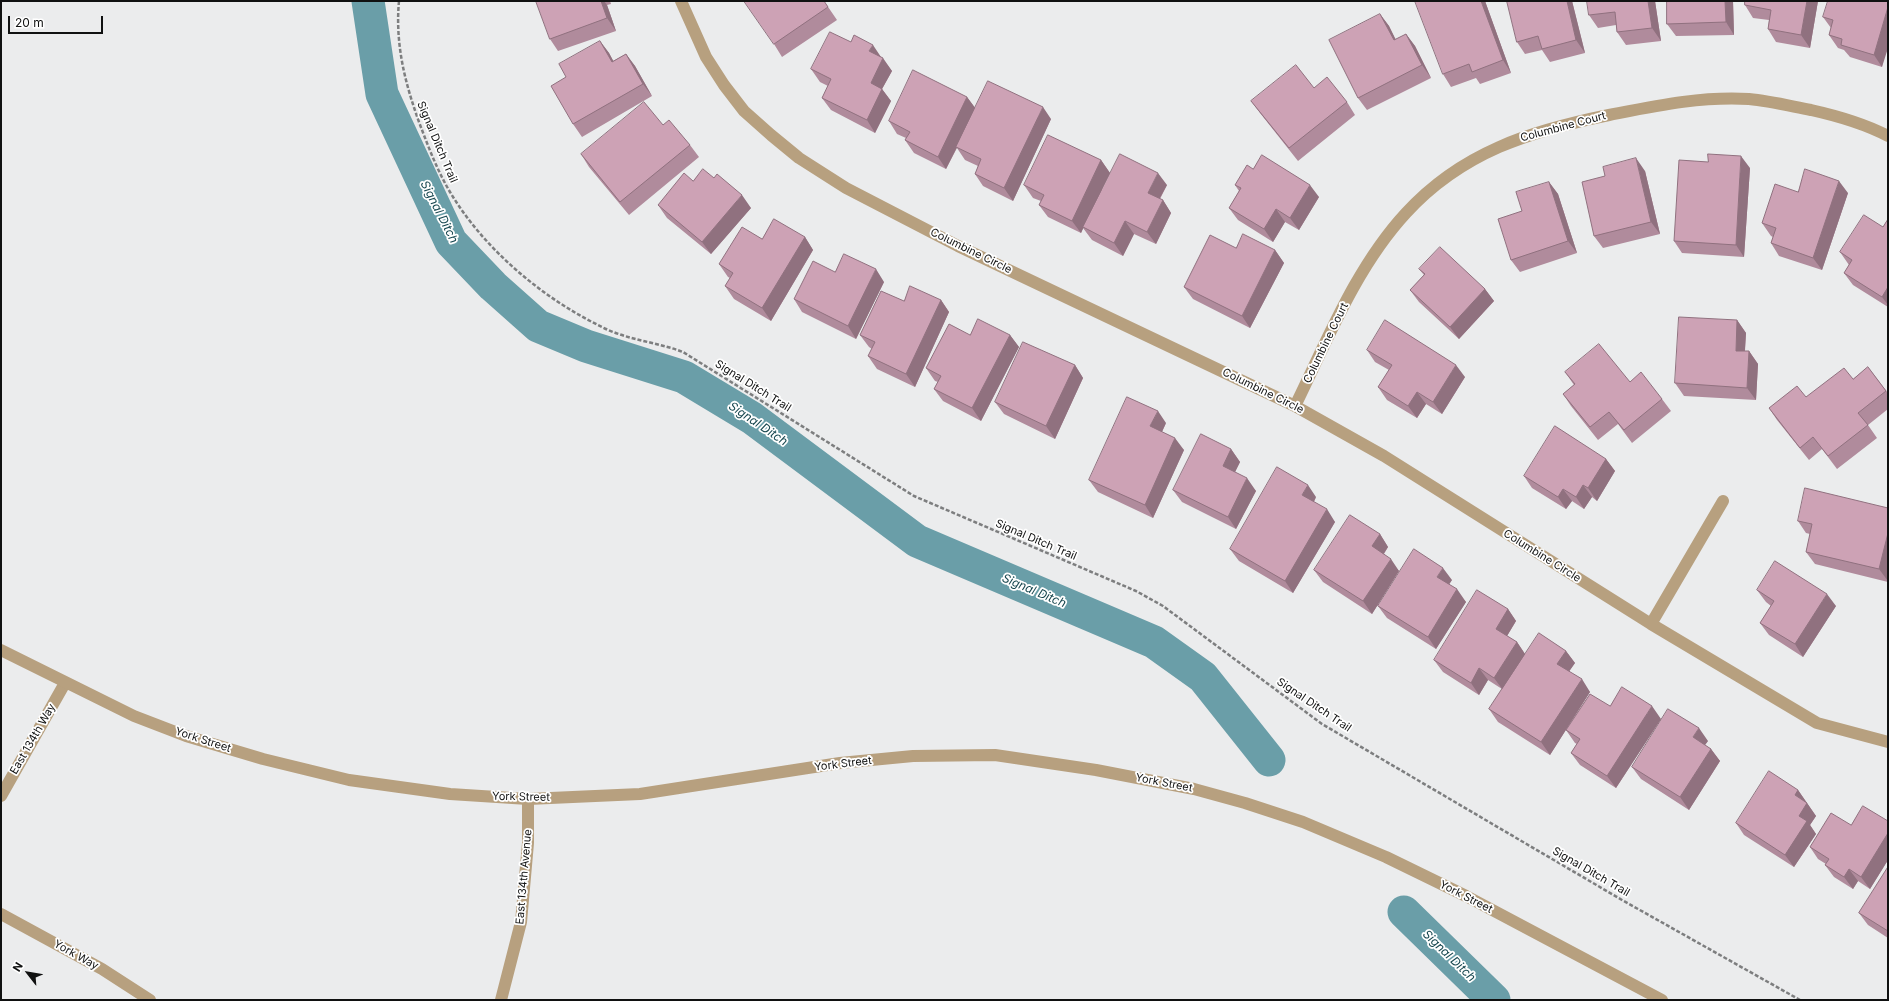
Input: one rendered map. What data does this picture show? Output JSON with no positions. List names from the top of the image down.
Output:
{
  "streets": {
    "street": [
      "Columbine Court",
      "Columbine Circle",
      "East 134th Way",
      "York Street",
      "East 134th Avenue",
      "York Way"
    ],
    "path": ["Signal Ditch Trail"]
  },
  "crossings": [
    ["Columbine Court", "Columbine Circle"],
    ["East 134th Way", "York Street"],
    ["York Street", "East 134th Avenue"]
  ],
  "water": ["Signal Ditch"],
  "scale_bar": "20 m",
  "north": "top left"
}
